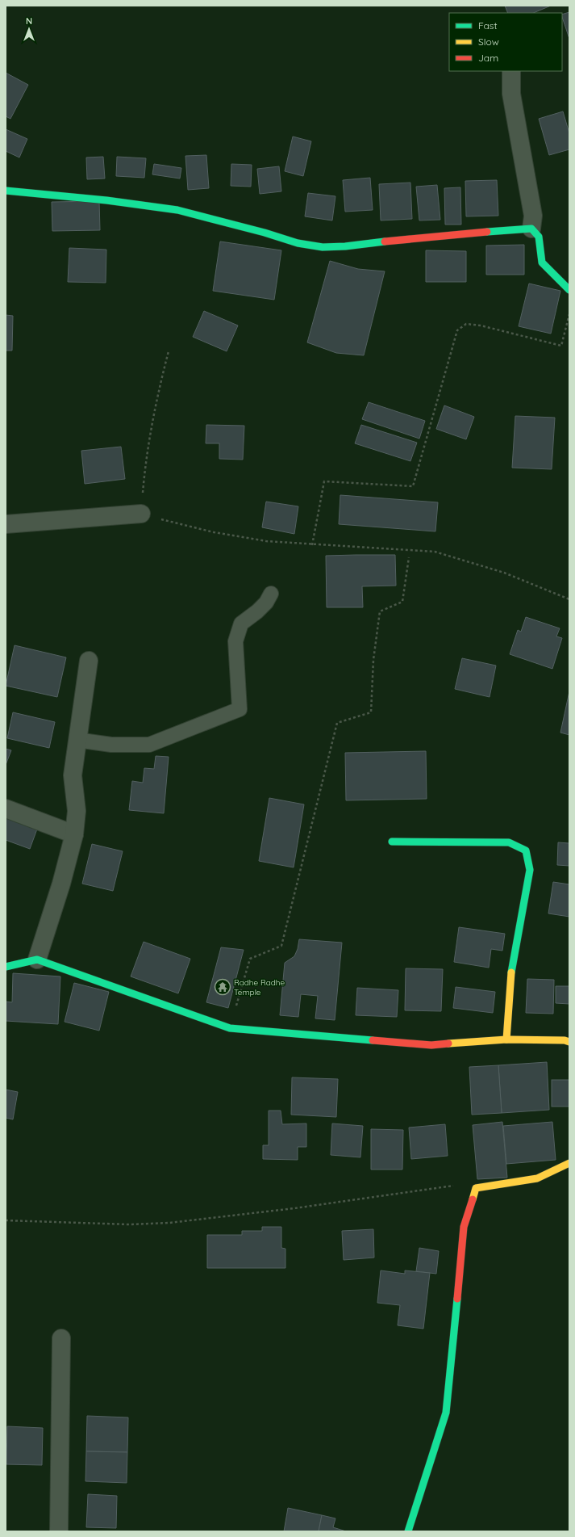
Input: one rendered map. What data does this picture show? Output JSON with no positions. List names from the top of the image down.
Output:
{
  "places": {
    "temple": ["Radhe Radhe Temple"]
  },
  "legend": ["Fast", "Slow", "Jam"],
  "north": "top"
}
